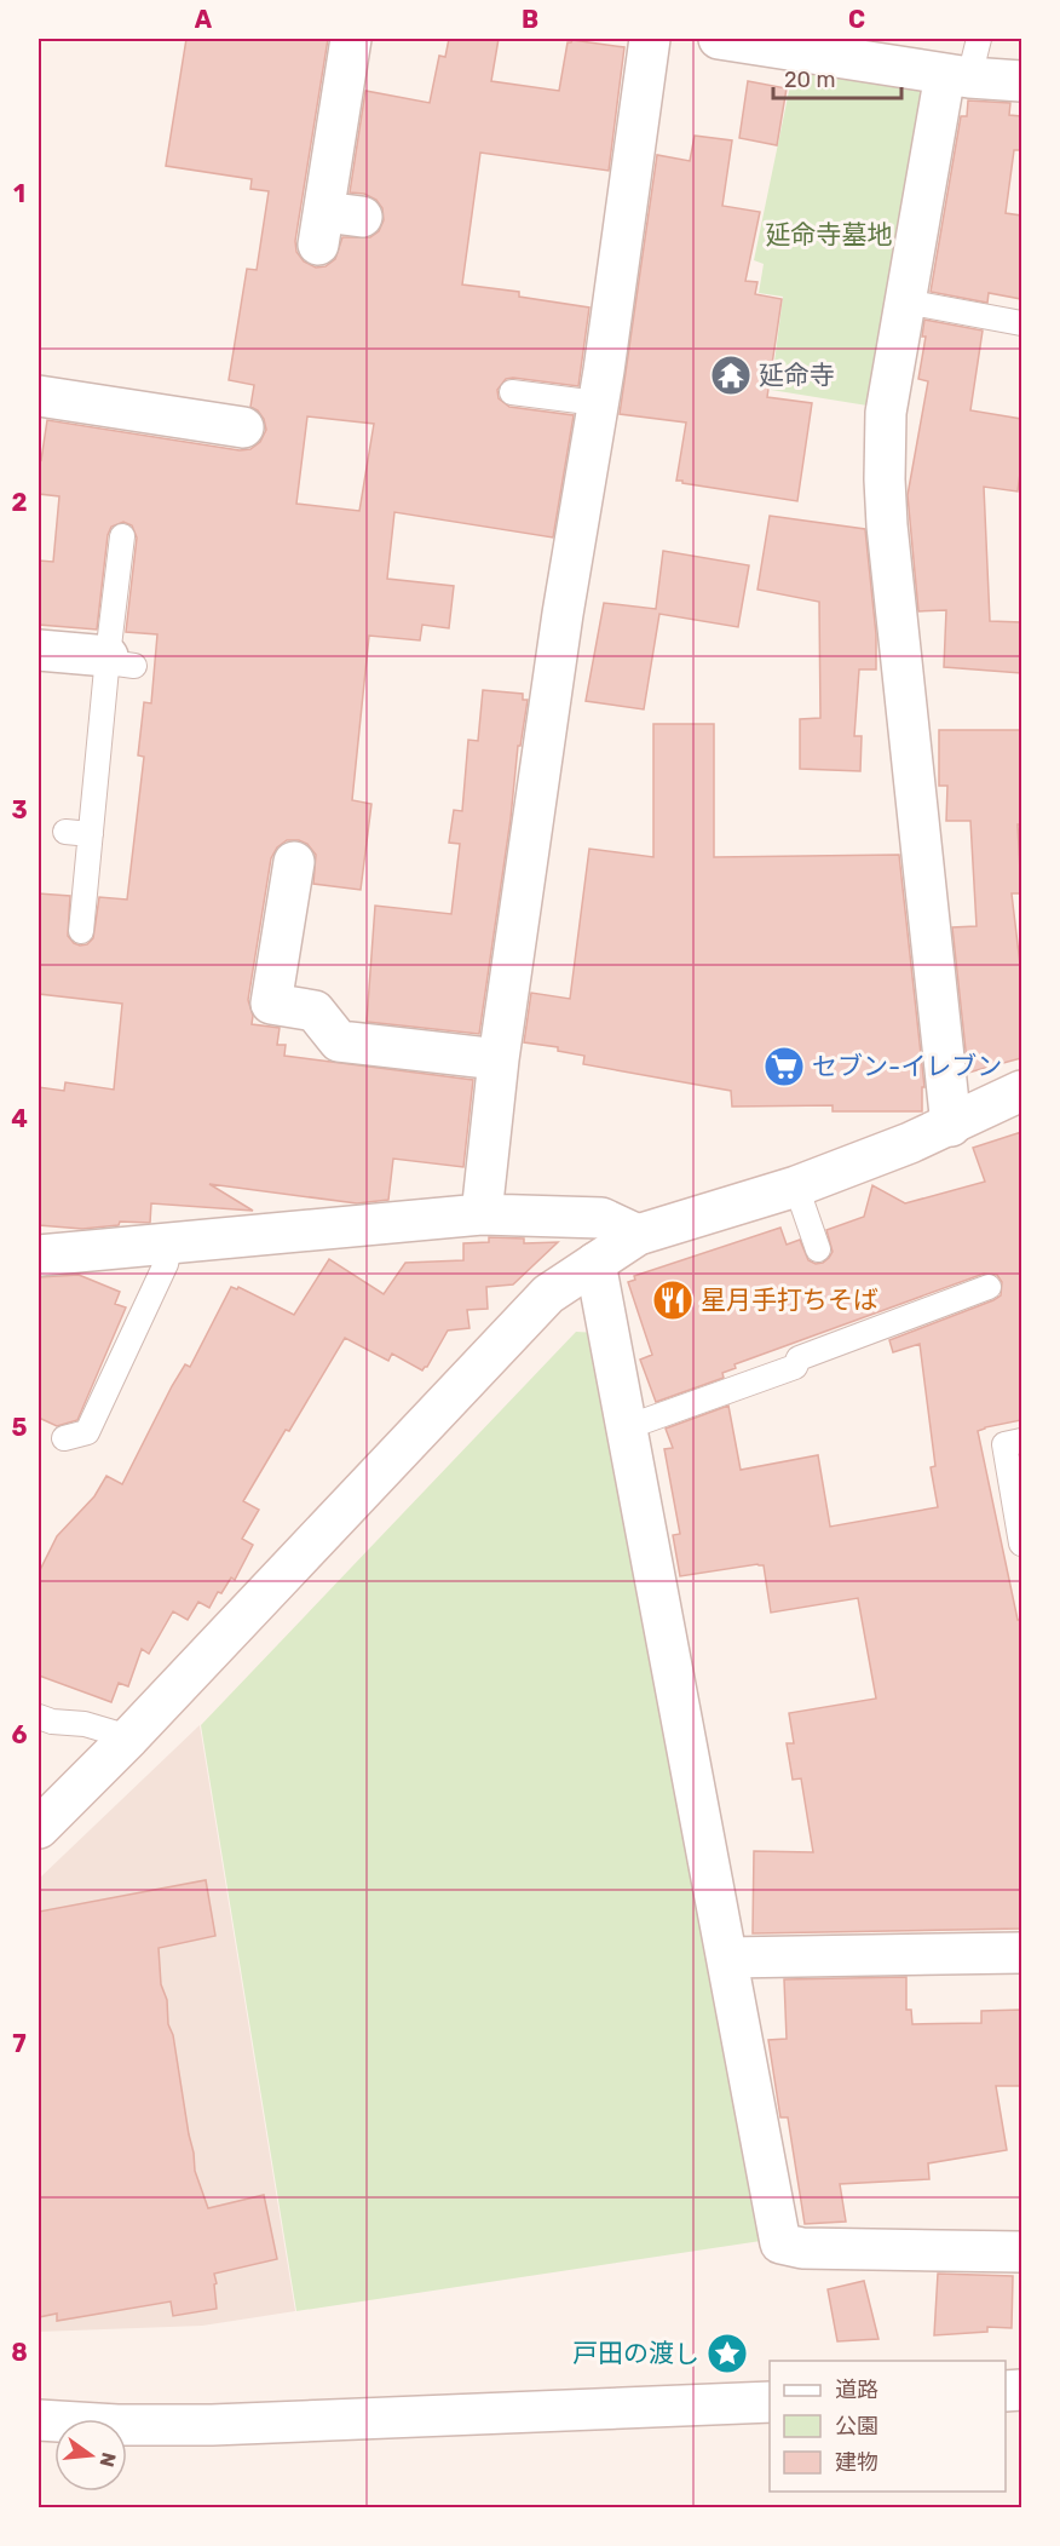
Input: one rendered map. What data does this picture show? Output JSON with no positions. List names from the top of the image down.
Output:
{
  "parks": ["延命寺墓地"],
  "places": {
    "temple": ["延命寺"],
    "supermarket": ["セブン-イレブン"],
    "restaurant": ["星月手打ちそば"],
    "place": ["戸田の渡し"]
  },
  "legend": ["道路", "公園", "建物"],
  "scale_bar": "20 m",
  "north": "right",
  "grid": {
    "columns": ["A", "B", "C"],
    "rows": [
      "1",
      "2",
      "3",
      "4",
      "5",
      "6",
      "7",
      "8"
    ]
  }
}
